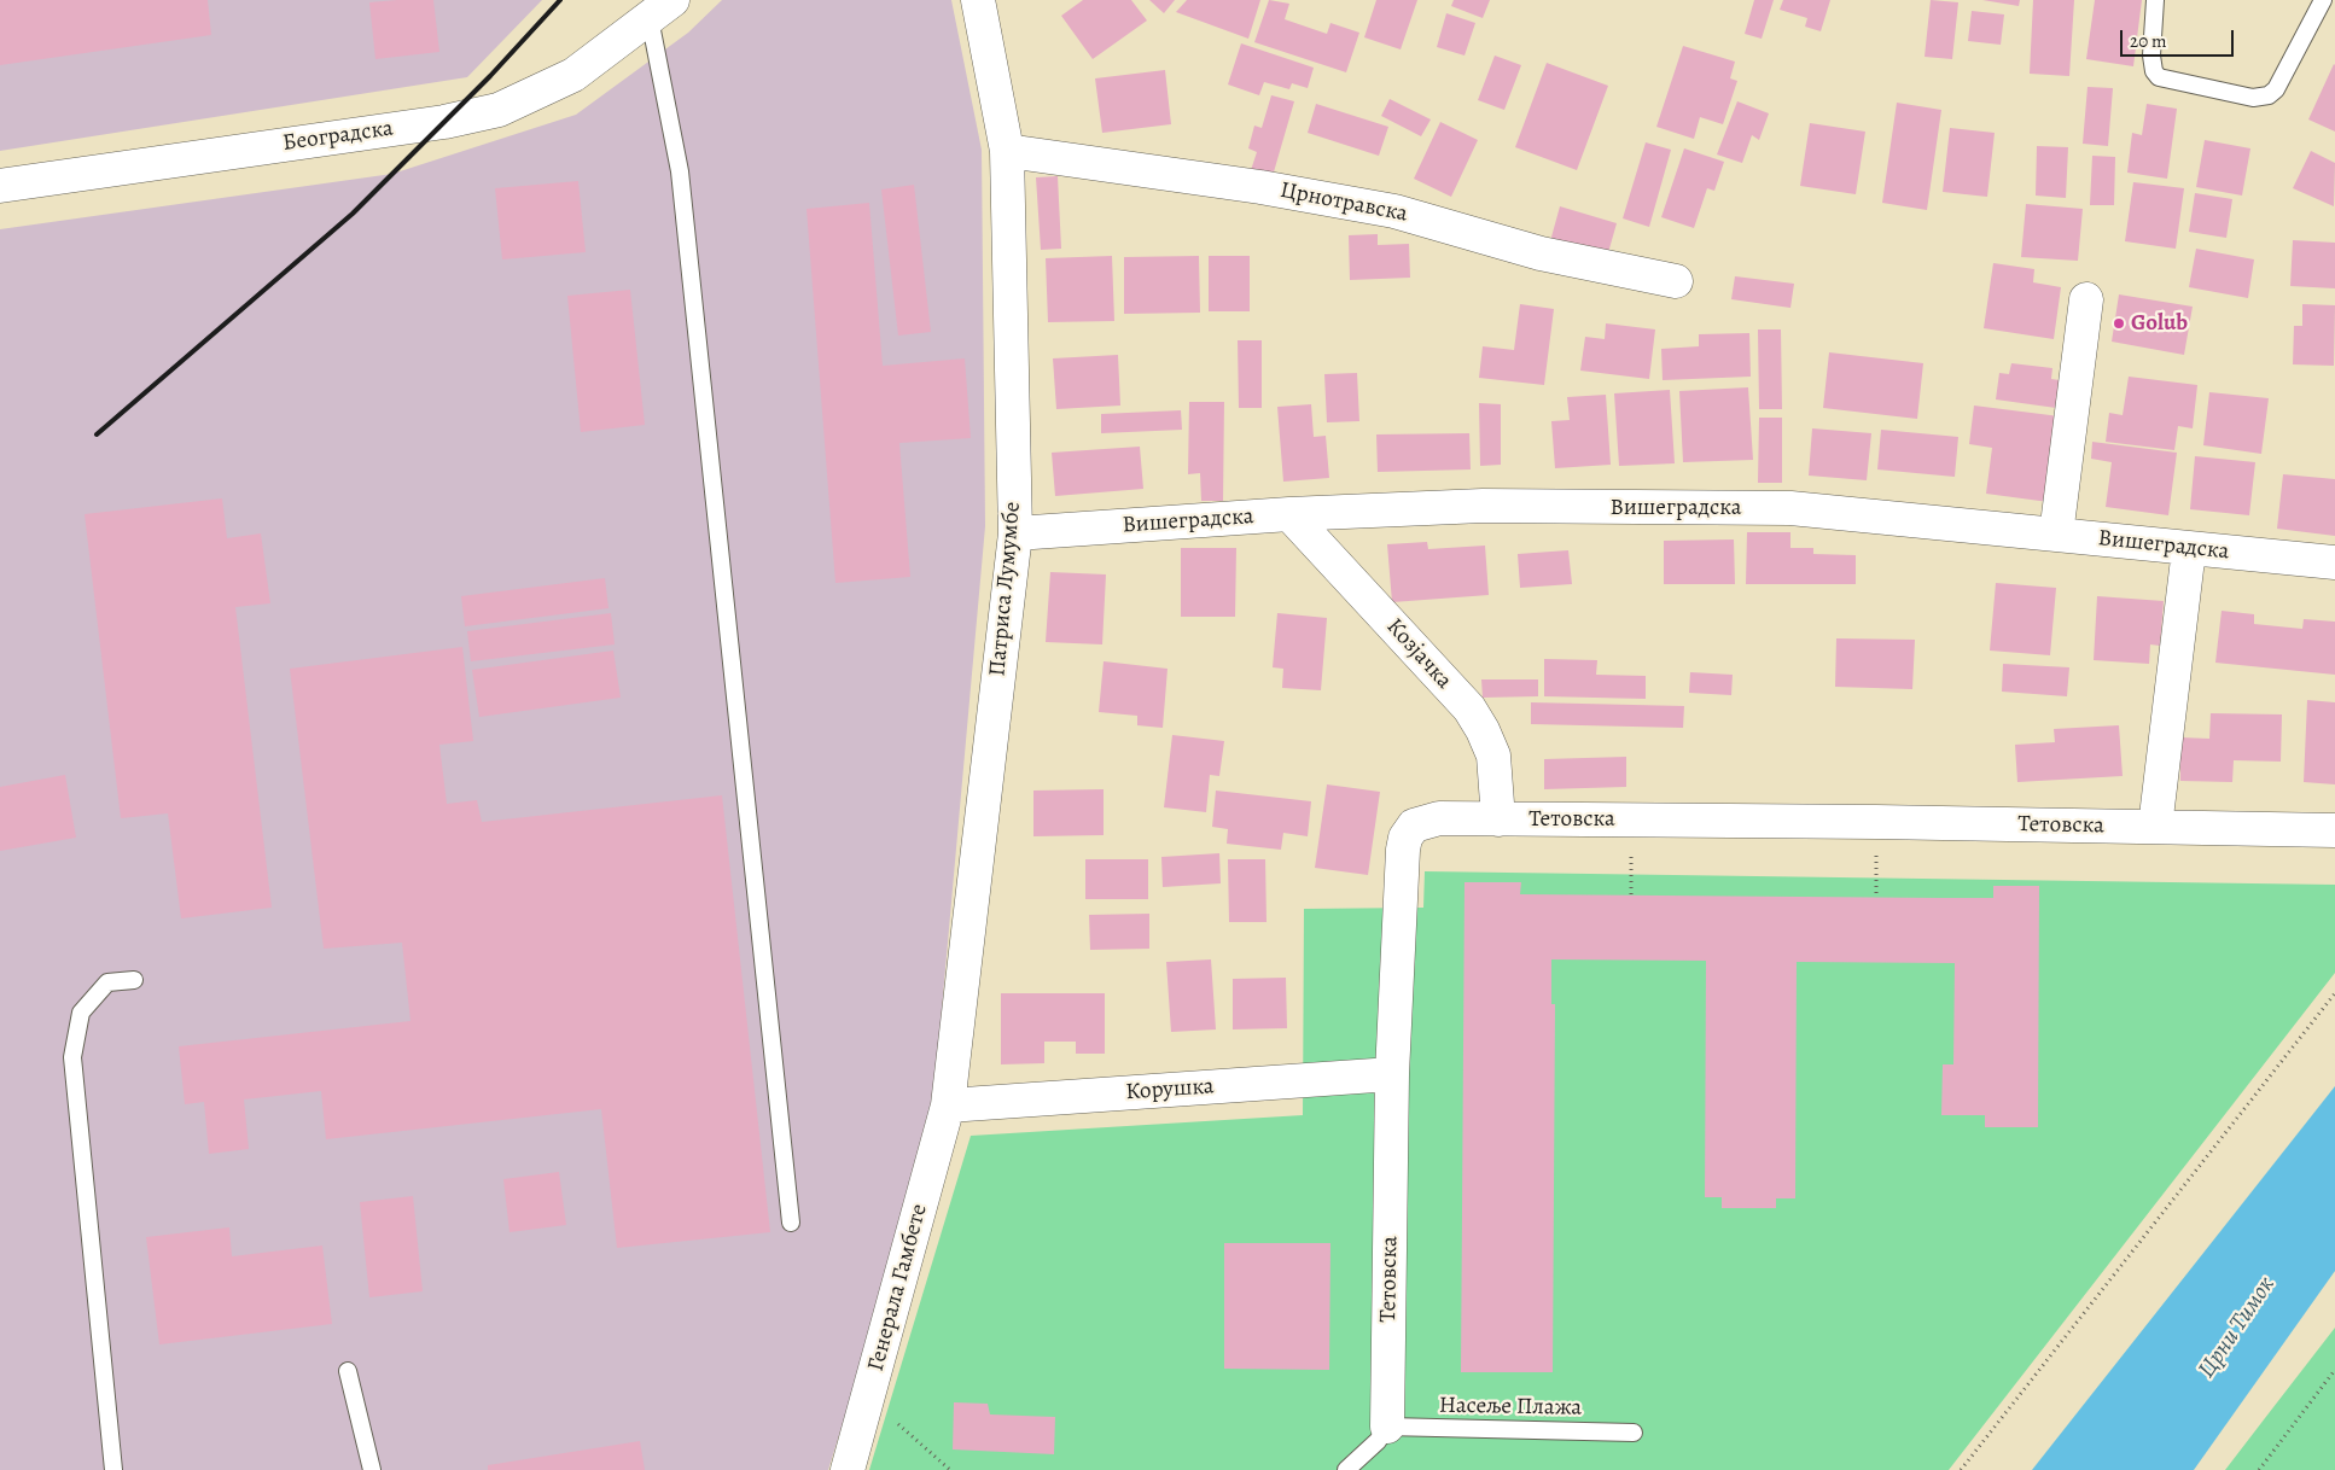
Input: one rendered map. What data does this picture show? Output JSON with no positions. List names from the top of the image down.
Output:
{
  "streets": {
    "street": [
      "Београдска",
      "Црнотравска",
      "Вишеградска",
      "Патриса Лумумбе",
      "Козјачка",
      "Тетовска",
      "Корушка",
      "Генерала Гамбете"
    ],
    "lane": ["Насеље Плажа"]
  },
  "crossings": [
    ["Црнотравска", "Патриса Лумумбе"],
    ["Вишеградска", "Патриса Лумумбе"],
    ["Вишеградска", "Козјачка"],
    ["Патриса Лумумбе", "Корушка"],
    ["Патриса Лумумбе", "Генерала Гамбете"],
    ["Козјачка", "Тетовска"],
    ["Тетовска", "Корушка"],
    ["Тетовска", "Насеље Плажа"],
    ["Корушка", "Генерала Гамбете"]
  ],
  "water": ["Црни Тимок"],
  "places": ["Golub"],
  "scale_bar": "20 m"
}
